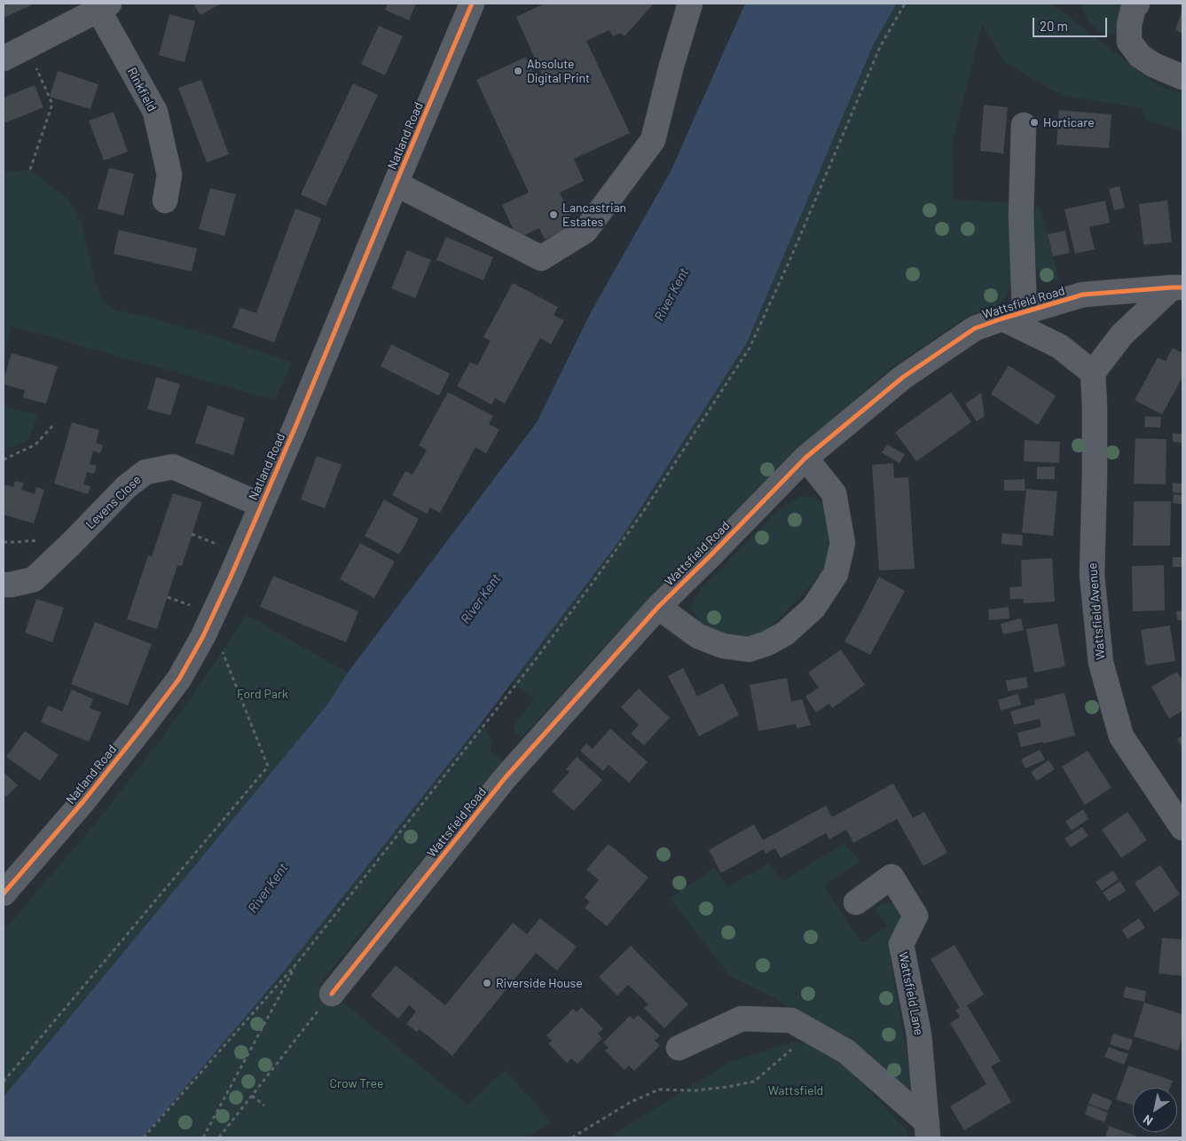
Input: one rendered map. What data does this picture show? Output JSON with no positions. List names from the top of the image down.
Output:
{
  "streets": {
    "street": [
      "Rinkfield",
      "Natland Road",
      "Wattsfield Road",
      "Levens Close",
      "Wattsfield Avenue",
      "Wattsfield Lane"
    ]
  },
  "crossings": [
    ["Natland Road", "Levens Close"]
  ],
  "water": ["River Kent"],
  "parks": ["Ford Park", "Crow Tree", "Wattsfield"],
  "places": [
    "Absolute Digital Print",
    "Horticare",
    "Lancastrian Estates",
    "Riverside House"
  ],
  "scale_bar": "20 m",
  "north": "bottom left"
}
